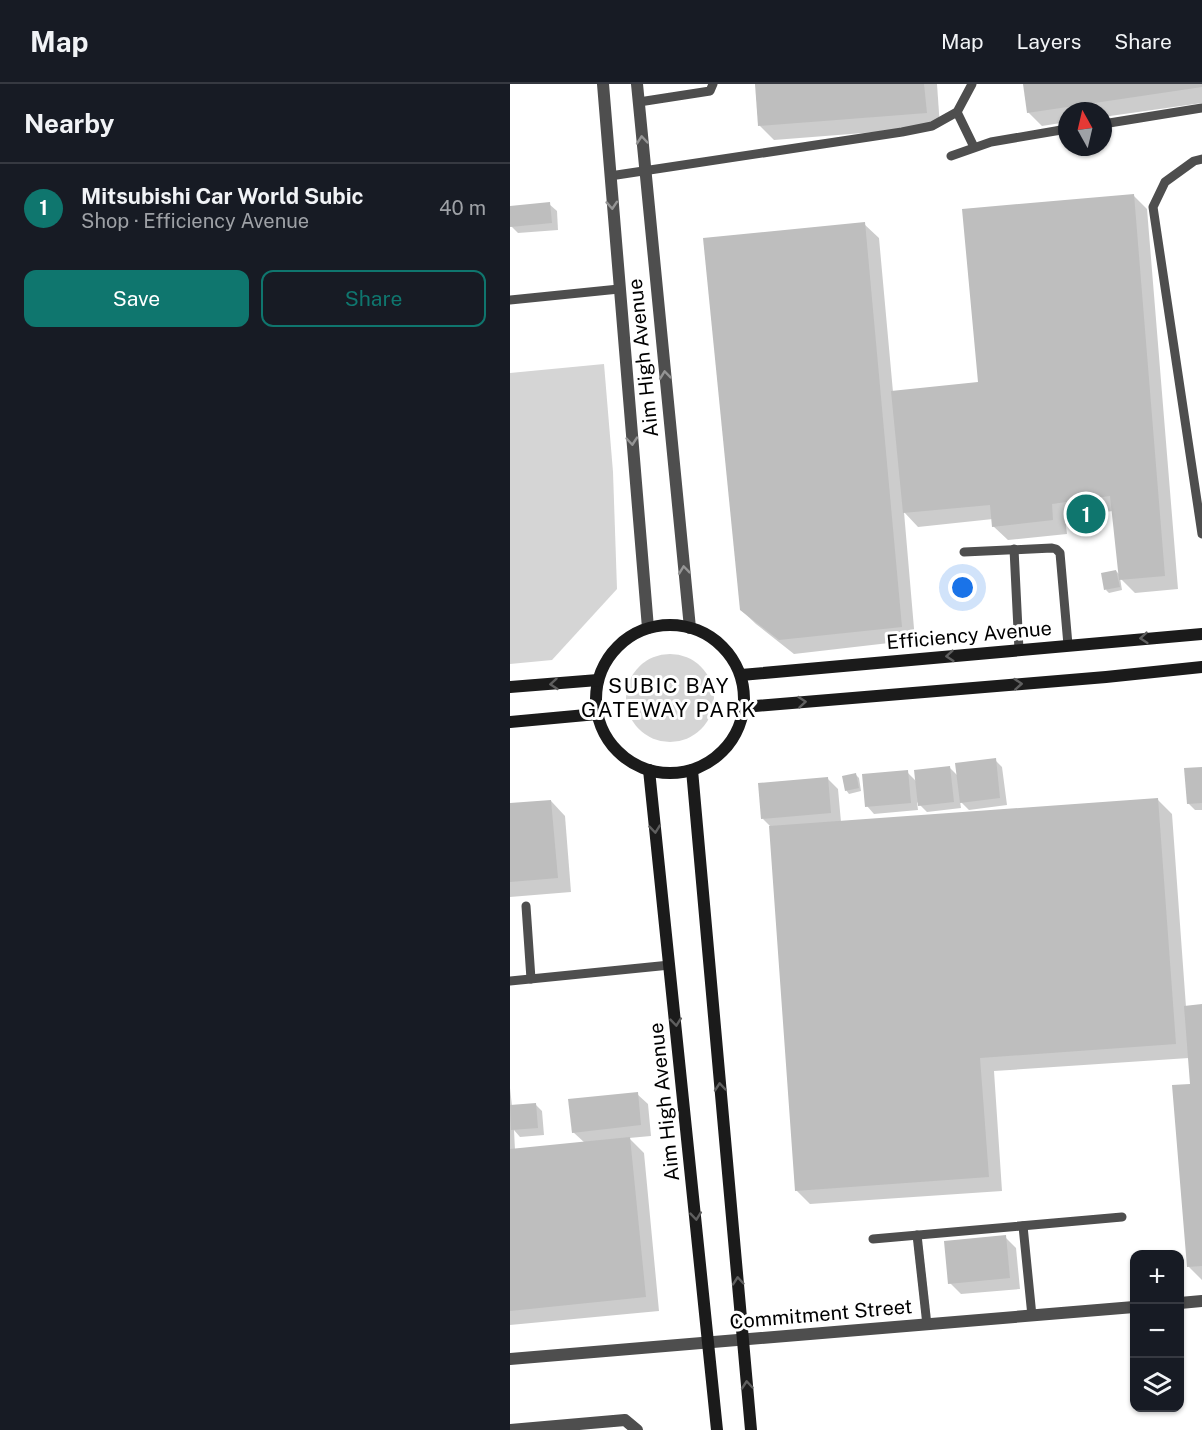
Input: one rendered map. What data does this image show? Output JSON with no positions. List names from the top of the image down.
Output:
{
  "streets": {
    "street": ["Aim High Avenue", "Efficiency Avenue", "Commitment Street"]
  },
  "crossings": [
    ["Aim High Avenue", "Efficiency Avenue"],
    ["Aim High Avenue", "Commitment Street"]
  ],
  "districts": ["SUBIC BAY GATEWAY PARK"],
  "north": "top",
  "page": {
    "header": "Map",
    "nav": ["Map", "Layers", "Share"],
    "heading": "Nearby",
    "list": [
      {
        "mark": "1",
        "name": "Mitsubishi Car World Subic",
        "note": "Shop · Efficiency Avenue",
        "value": "40 m"
      }
    ],
    "buttons": ["Save", "Share"],
    "pins": "1",
    "map_buttons": ["+", "−"]
  }
}
